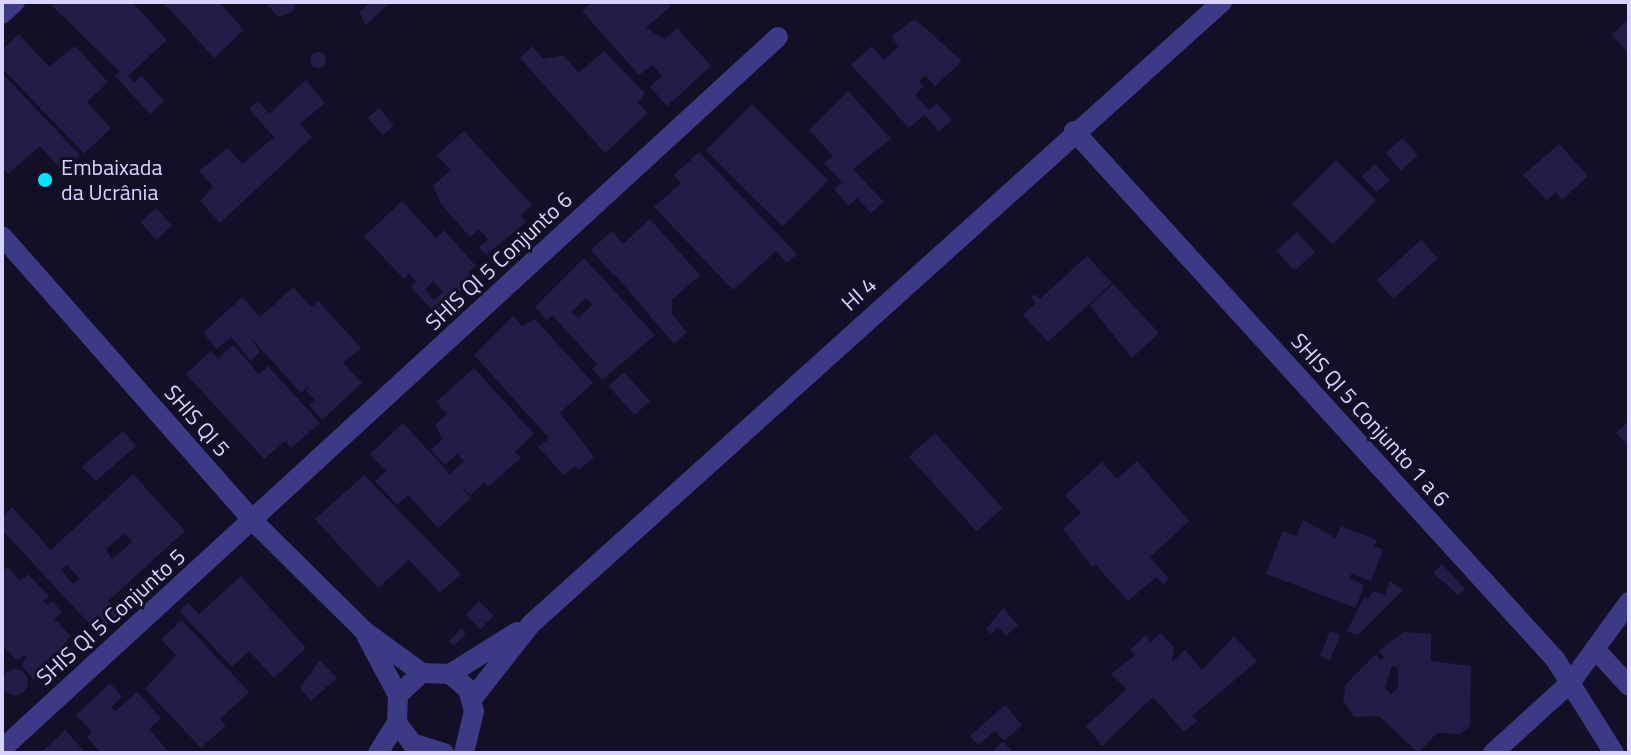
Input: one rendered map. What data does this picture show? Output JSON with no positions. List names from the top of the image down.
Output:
{
  "streets": {
    "street": [
      "SHIS QI 5 Conjunto 6",
      "HI 4",
      "SHIS QI 5 Conjunto 1 a 6",
      "SHIS QI 5",
      "SHIS QI 5 Conjunto 5"
    ]
  },
  "crossings": [
    ["SHIS QI 5 Conjunto 6", "SHIS QI 5"],
    ["SHIS QI 5 Conjunto 6", "SHIS QI 5 Conjunto 5"],
    ["HI 4", "SHIS QI 5 Conjunto 1 a 6"],
    ["SHIS QI 5", "SHIS QI 5 Conjunto 5"]
  ],
  "places": ["Embaixada da Ucrânia"]
}
